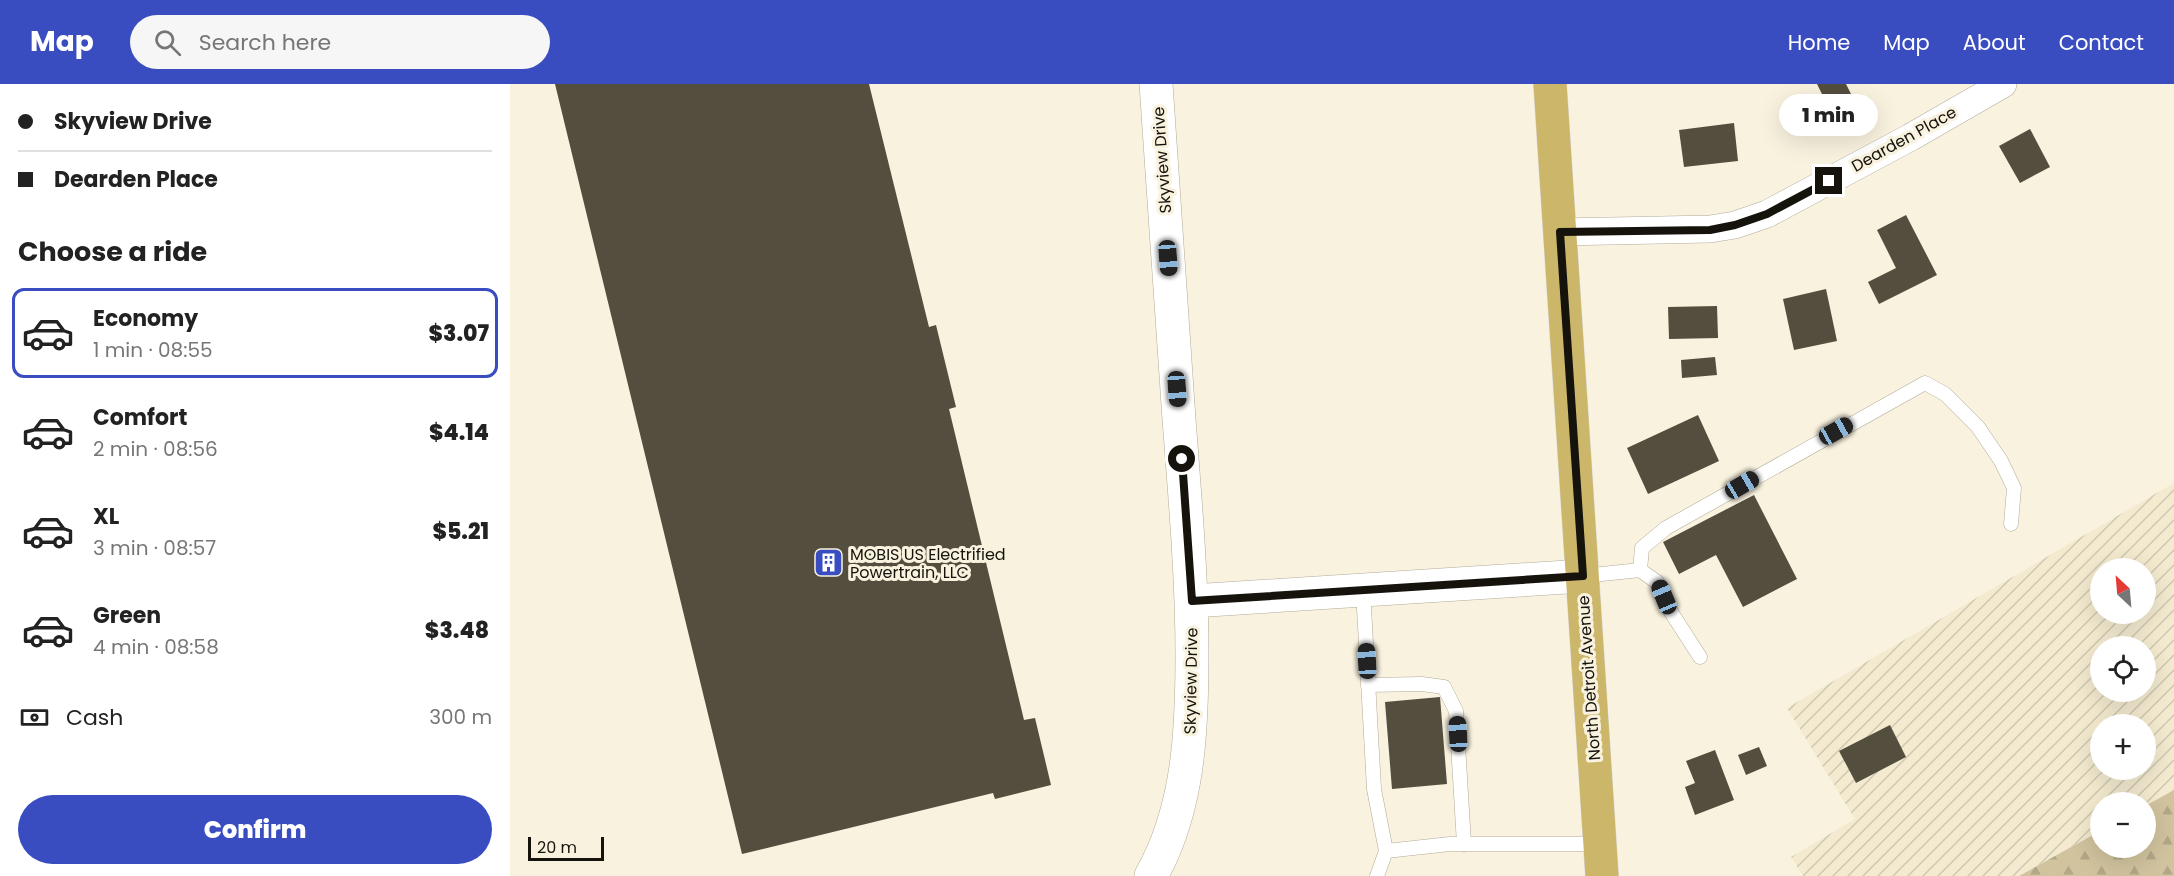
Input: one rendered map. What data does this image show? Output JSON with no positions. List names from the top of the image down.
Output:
{
  "streets": {
    "main road": ["North Detroit Avenue"],
    "street": ["Dearden Place", "Skyview Drive"]
  },
  "crossings": [
    ["Dearden Place", "North Detroit Avenue"]
  ],
  "places": {
    "building": ["MOBIS US Electrified Powertrain, LLC"]
  },
  "scale_bar": "20 m",
  "north": "top left",
  "page": {
    "header": "Map",
    "search": "Search here",
    "nav": [
      "Home",
      "Map",
      "About",
      "Contact"
    ],
    "banner": ["Skyview Drive", "Dearden Place"],
    "bubble": "1 min",
    "heading": "Choose a ride",
    "list": [
      {
        "name": "Economy",
        "note": "1 min · 08:55",
        "value": "$3.07"
      },
      {
        "name": "Comfort",
        "note": "2 min · 08:56",
        "value": "$4.14"
      },
      {
        "name": "XL",
        "note": "3 min · 08:57",
        "value": "$5.21"
      },
      {
        "name": "Green",
        "note": "4 min · 08:58",
        "value": "$3.48"
      }
    ],
    "map_buttons": ["+", "−"],
    "pay": ["Cash", "300 m"],
    "buttons": "Confirm",
    "scale": "20 m"
  }
}
